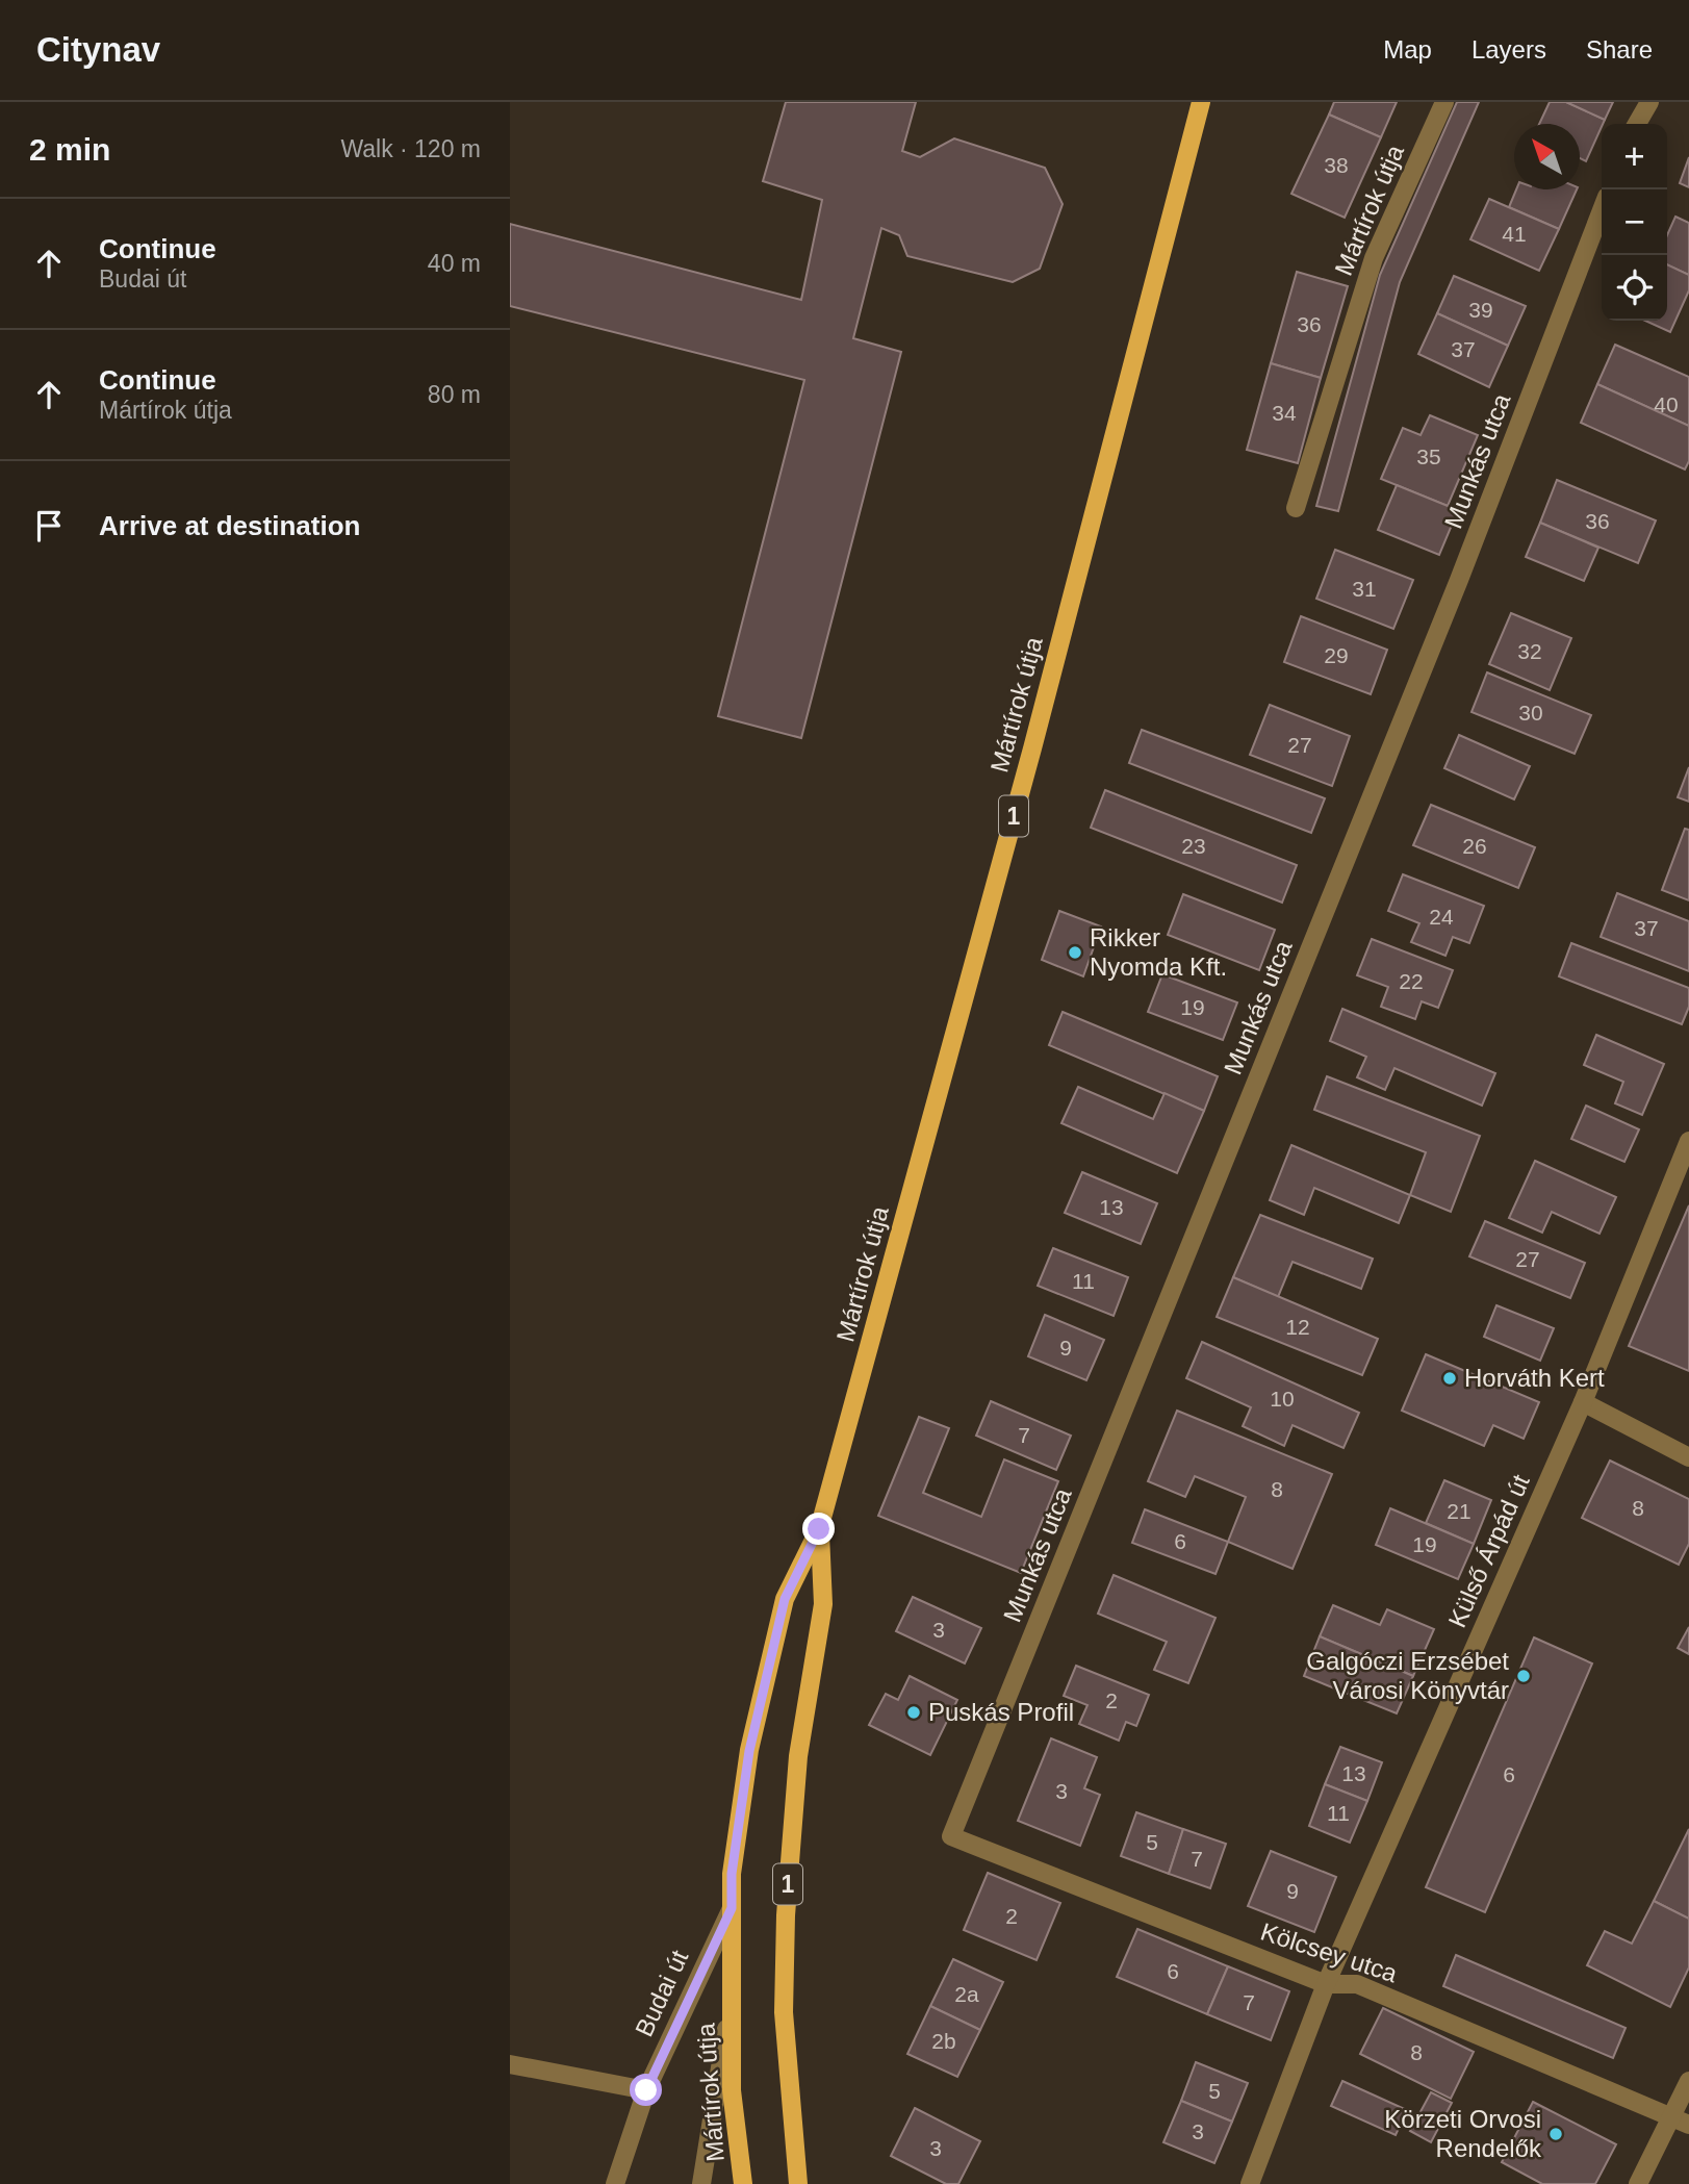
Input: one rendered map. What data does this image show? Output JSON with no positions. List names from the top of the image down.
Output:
{
  "streets": {
    "main road": ["Mártírok útja", "1"],
    "street": [
      "Munkás utca",
      "Külső Árpád út",
      "Kölcsey utca",
      "Budai út"
    ]
  },
  "crossings": [
    ["Mártírok útja", "Budai út"],
    ["Munkás utca", "Kölcsey utca"],
    ["Külső Árpád út", "Kölcsey utca"]
  ],
  "places": [
    "Rikker Nyomda Kft.",
    "Horváth Kert",
    "Galgóczi Erzsébet Városi Könyvtár",
    "Puskás Profil",
    "Körzeti Orvosi Rendelők"
  ],
  "house_numbers": [
    "38",
    "41",
    "39",
    "36",
    "37",
    "40",
    "34",
    "35",
    "36",
    "31",
    "32",
    "29",
    "30",
    "27",
    "23",
    "26",
    "24",
    "37",
    "22",
    "19",
    "13",
    "27",
    "11",
    "12",
    "9",
    "10",
    "7",
    "8",
    "8",
    "21",
    "6",
    "19",
    "3",
    "2",
    "13",
    "6",
    "3",
    "11",
    "5",
    "7",
    "9",
    "2",
    "6",
    "2a",
    "7",
    "2b",
    "8",
    "5",
    "3",
    "3"
  ],
  "north": "top left",
  "page": {
    "header": "Citynav",
    "nav": ["Map", "Layers", "Share"],
    "heading": ["2 min", "Walk · 120 m"],
    "map_buttons": ["+", "−"],
    "list": [
      ["Continue", "Budai út", "40 m"],
      ["Continue", "Mártírok útja", "80 m"],
      "Arrive at destination"
    ]
  }
}
